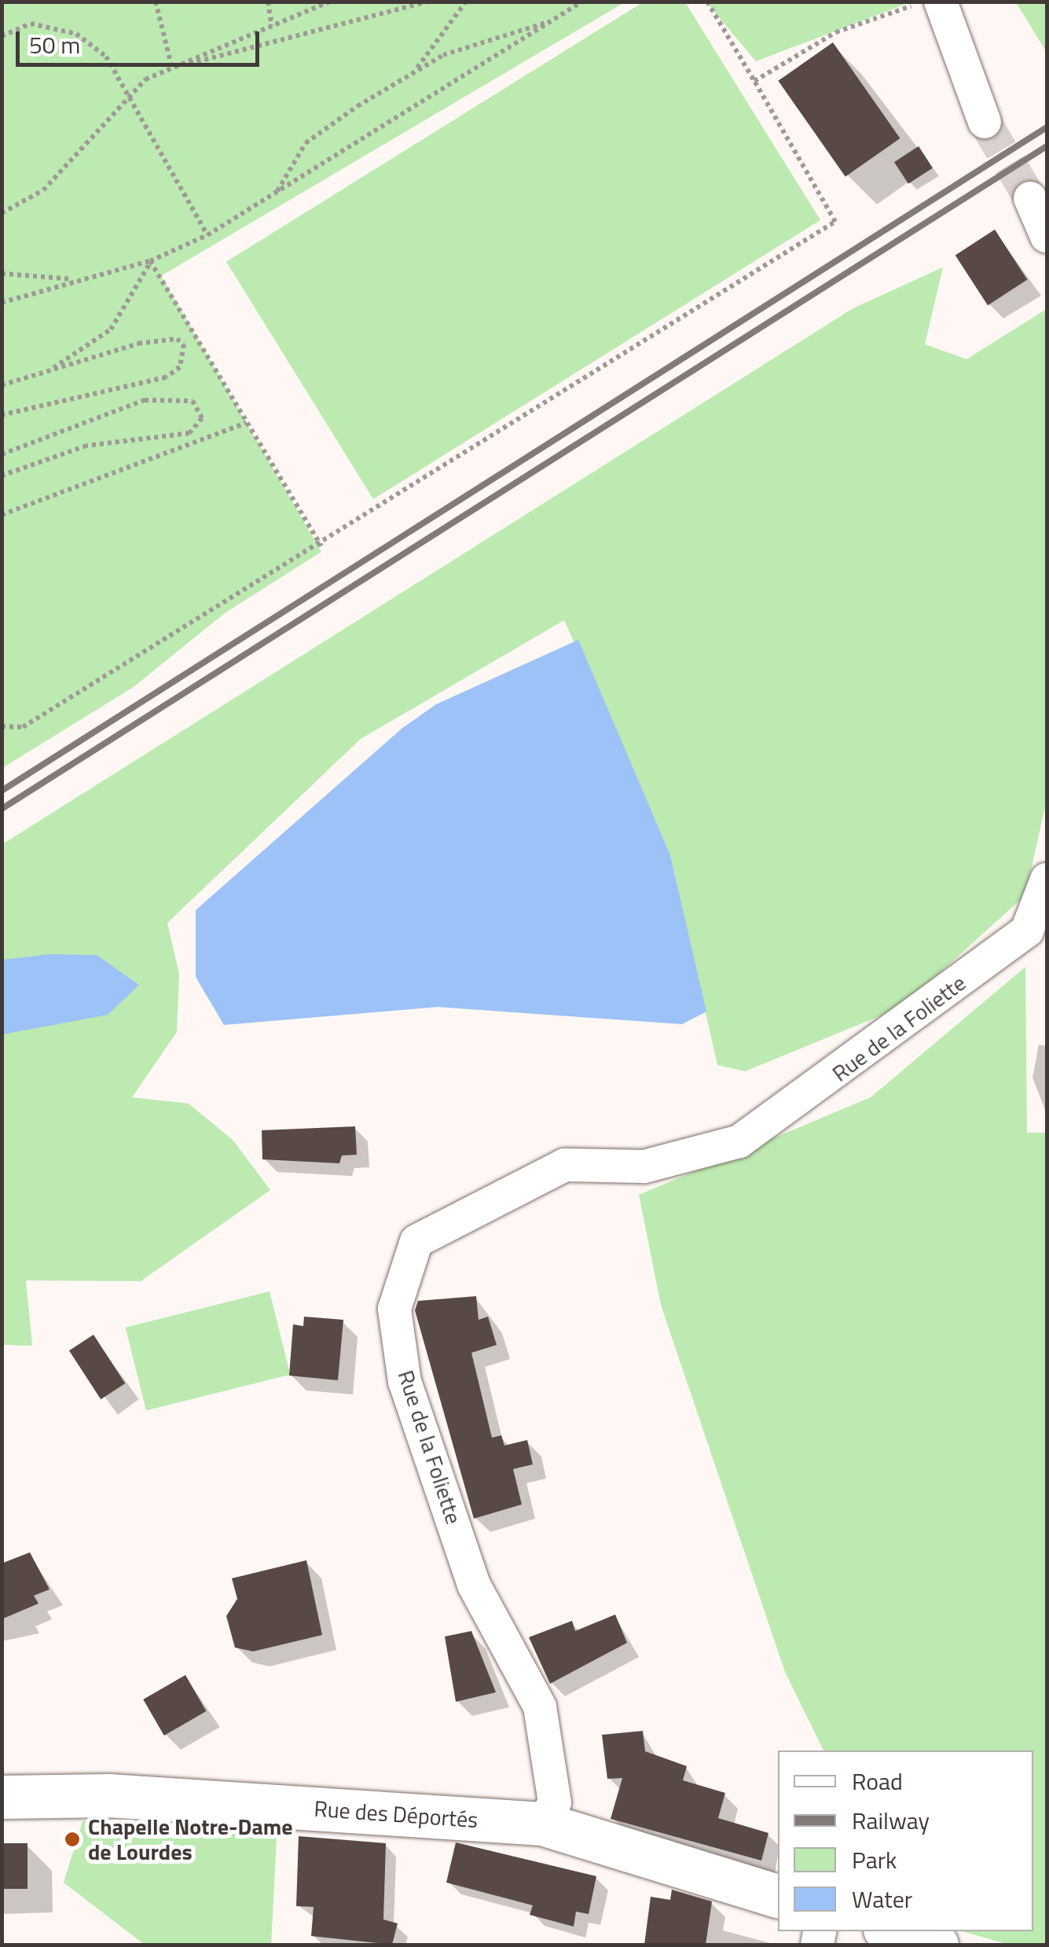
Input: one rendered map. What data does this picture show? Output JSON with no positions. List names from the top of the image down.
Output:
{
  "streets": {
    "street": ["Rue de la Foliette", "Rue des Déportés"]
  },
  "crossings": [
    ["Rue de la Foliette", "Rue des Déportés"]
  ],
  "places": ["Chapelle Notre-Dame de Lourdes"],
  "legend": [
    "Road",
    "Railway",
    "Park",
    "Water"
  ],
  "scale_bar": "50 m"
}
